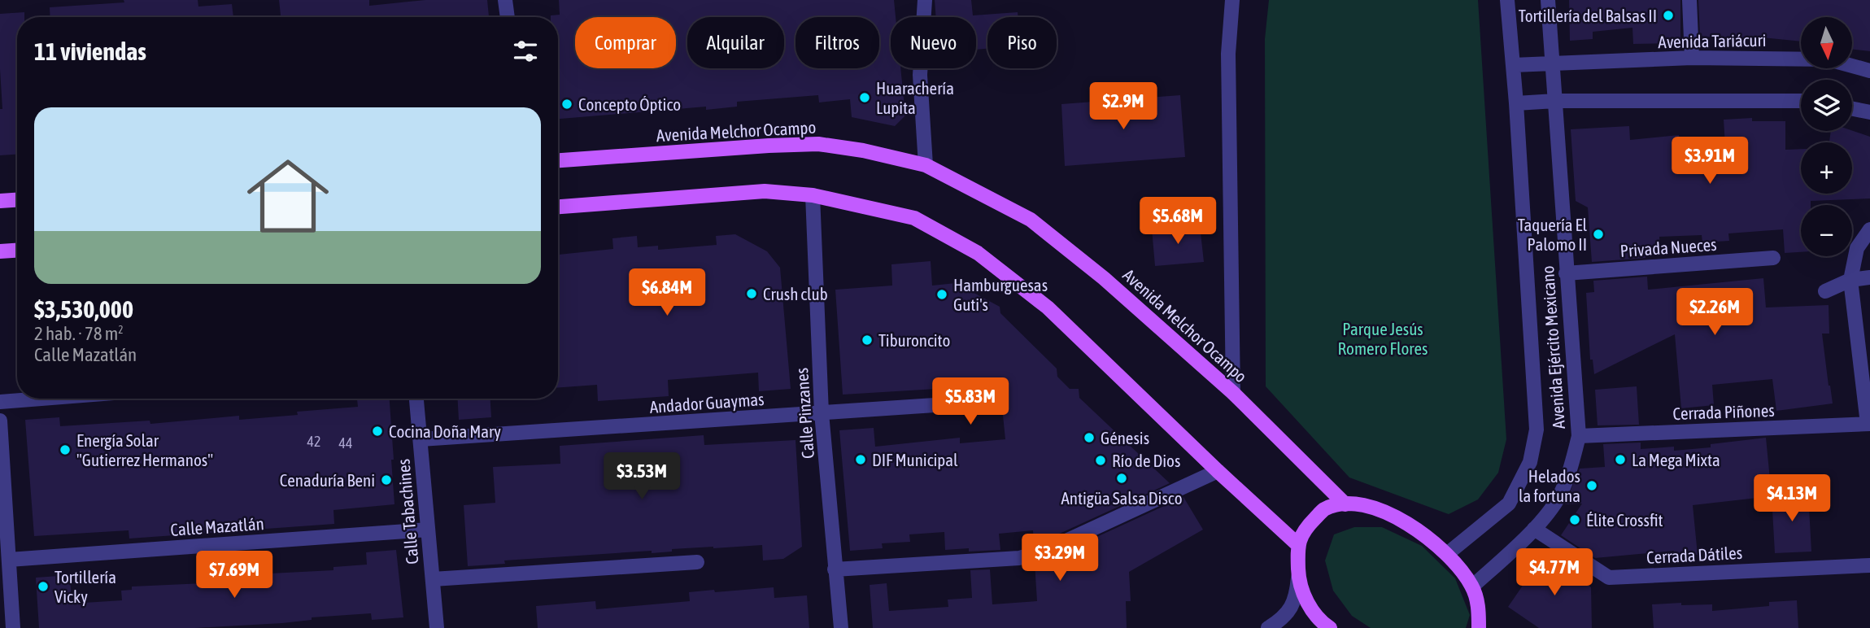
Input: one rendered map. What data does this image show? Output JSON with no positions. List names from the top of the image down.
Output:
{
  "streets": {
    "main road": ["Avenida Melchor Ocampo"],
    "street": [
      "Avenida Tariácuri",
      "Privada Nueces",
      "Avenida Ejército Mexicano",
      "Andador Guaymas",
      "Cerrada Piñones",
      "Calle Pinzanes",
      "Calle Tabachines",
      "Calle Mazatlán",
      "Cerrada Dátiles"
    ]
  },
  "crossings": [
    ["Avenida Tariácuri", "Avenida Ejército Mexicano"],
    ["Privada Nueces", "Avenida Ejército Mexicano"],
    ["Avenida Ejército Mexicano", "Cerrada Piñones"],
    ["Avenida Ejército Mexicano", "Cerrada Dátiles"],
    ["Andador Guaymas", "Calle Pinzanes"],
    ["Andador Guaymas", "Calle Tabachines"],
    ["Calle Tabachines", "Calle Mazatlán"]
  ],
  "parks": ["Parque Jesús Romero Flores"],
  "places": [
    "Tortillería del Balsas II",
    "Huarachería Lupita",
    "Concepto Óptico",
    "Taquería El Palomo II",
    "Crush club",
    "Hamburguesas Guti's",
    "Tiburoncito",
    "Cocina Doña Mary",
    "Génesis",
    "Energía Solar \"Gutierrez Hermanos\"",
    "DIF Municipal",
    "La Mega Mixta",
    "Río de Dios",
    "Antigüa Salsa Disco",
    "Cenaduría Beni",
    "Helados la fortuna",
    "Élite Crossfit",
    "Tortillería Vicky"
  ],
  "house_numbers": ["42", "44"],
  "north": "bottom",
  "page": {
    "map_buttons": ["+", "−"],
    "chip": [
      "Comprar",
      "Alquilar",
      "Filtros",
      "Nuevo",
      "Piso"
    ],
    "heading": "11 viviendas",
    "price": [
      "$2.9M",
      "$3.91M",
      "$5.68M",
      "$6.84M",
      "$2.26M",
      "$5.83M",
      "$3.53M",
      "$4.13M",
      "$3.29M",
      "$4.77M",
      "$7.69M"
    ],
    "list": [
      {
        "name": "$3,530,000",
        "note": "2 hab. · 78 m² · Calle Mazatlán"
      }
    ]
  }
}
